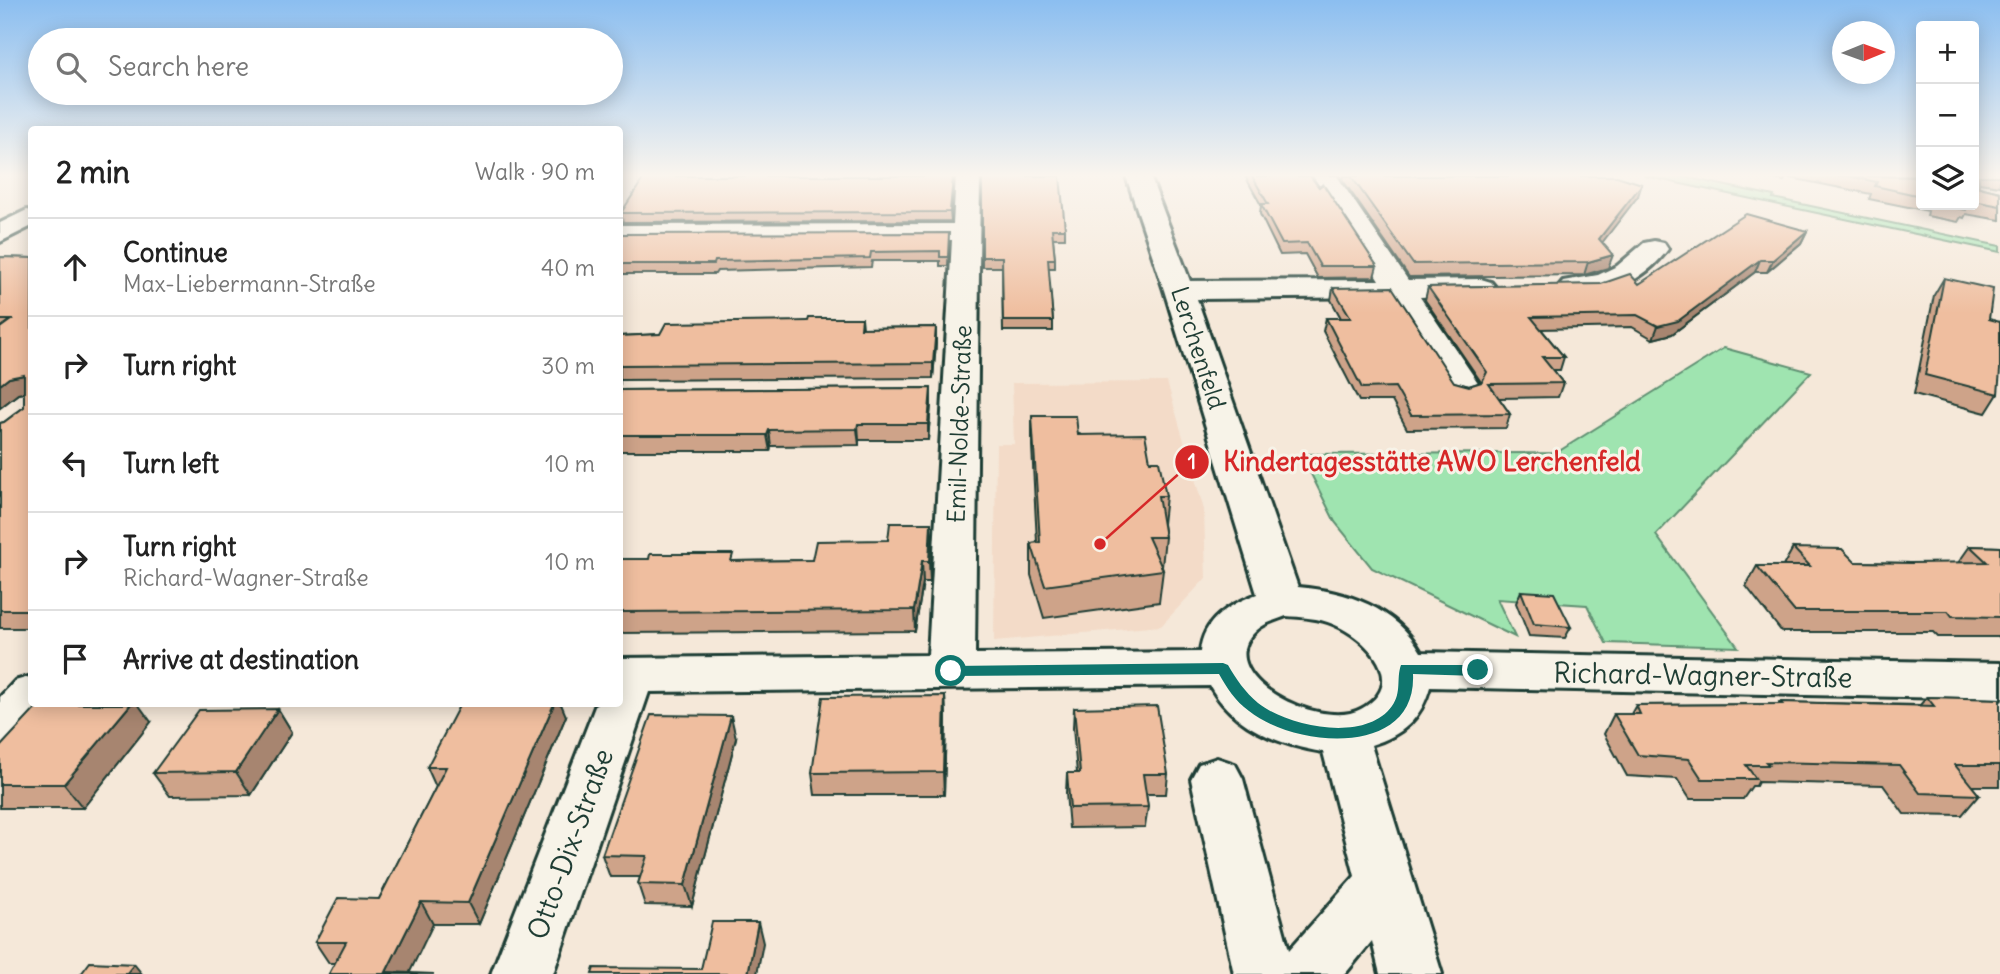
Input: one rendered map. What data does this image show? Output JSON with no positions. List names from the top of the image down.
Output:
{
  "streets": {
    "street": [
      "Lerchenfeld",
      "Emil-Nolde-Straße",
      "Richard-Wagner-Straße",
      "Otto-Dix-Straße"
    ]
  },
  "crossings": [
    ["Lerchenfeld", "Richard-Wagner-Straße"]
  ],
  "places": ["Kindertagesstätte AWO Lerchenfeld"],
  "north": "right",
  "page": {
    "map_buttons": ["+", "−"],
    "search": "Search here",
    "heading": ["2 min", "Walk · 90 m"],
    "list": [
      ["Continue", "Max-Liebermann-Straße", "40 m"],
      ["Turn right", "30 m"],
      ["Turn left", "10 m"],
      ["Turn right", "Richard-Wagner-Straße", "10 m"],
      "Arrive at destination"
    ]
  }
}
